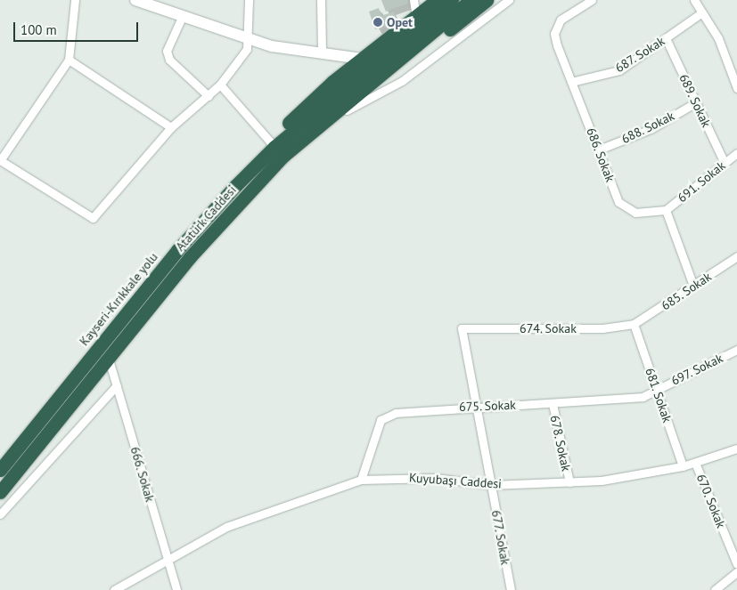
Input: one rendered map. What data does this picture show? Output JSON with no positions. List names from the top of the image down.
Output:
{
  "streets": {
    "highway": ["Atatürk Caddesi", "Kayseri-Kırıkkale yolu"],
    "street": [
      "687. Sokak",
      "689. Sokak",
      "688. Sokak",
      "686. Sokak",
      "691. Sokak",
      "685. Sokak",
      "674. Sokak",
      "697. Sokak",
      "681. Sokak",
      "675. Sokak",
      "678. Sokak",
      "666. Sokak",
      "Kuyubaşı Caddesi",
      "670. Sokak",
      "677. Sokak"
    ]
  },
  "crossings": [
    ["687. Sokak", "689. Sokak"],
    ["687. Sokak", "686. Sokak"],
    ["689. Sokak", "688. Sokak"],
    ["689. Sokak", "691. Sokak"],
    ["688. Sokak", "686. Sokak"],
    ["686. Sokak", "691. Sokak"],
    ["Atatürk Caddesi", "Kayseri-Kırıkkale yolu"],
    ["Atatürk Caddesi", "666. Sokak"],
    ["685. Sokak", "674. Sokak"],
    ["685. Sokak", "681. Sokak"],
    ["674. Sokak", "681. Sokak"],
    ["674. Sokak", "677. Sokak"],
    ["697. Sokak", "681. Sokak"],
    ["697. Sokak", "675. Sokak"],
    ["681. Sokak", "675. Sokak"],
    ["681. Sokak", "Kuyubaşı Caddesi"],
    ["675. Sokak", "678. Sokak"],
    ["675. Sokak", "Kuyubaşı Caddesi"],
    ["675. Sokak", "677. Sokak"],
    ["678. Sokak", "Kuyubaşı Caddesi"],
    ["666. Sokak", "Kuyubaşı Caddesi"],
    ["Kuyubaşı Caddesi", "670. Sokak"],
    ["Kuyubaşı Caddesi", "677. Sokak"]
  ],
  "places": ["Opet"],
  "scale_bar": "100 m"
}
